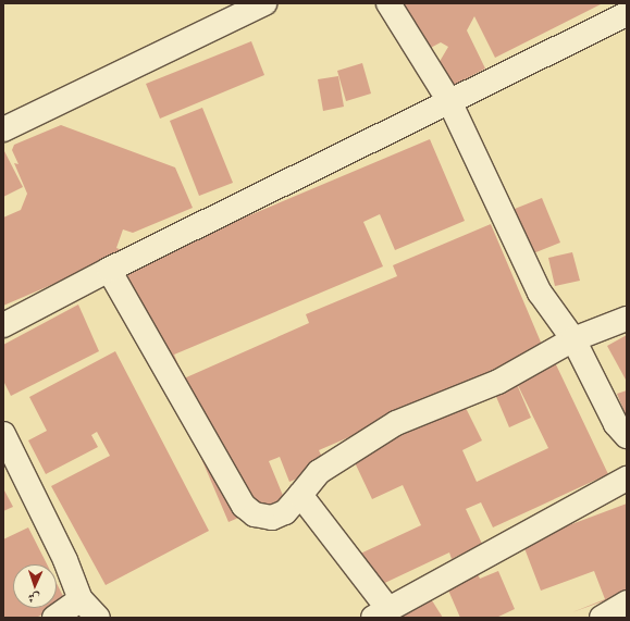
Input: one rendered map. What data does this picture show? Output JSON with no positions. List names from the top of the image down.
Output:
{
  "north": "bottom"
}
